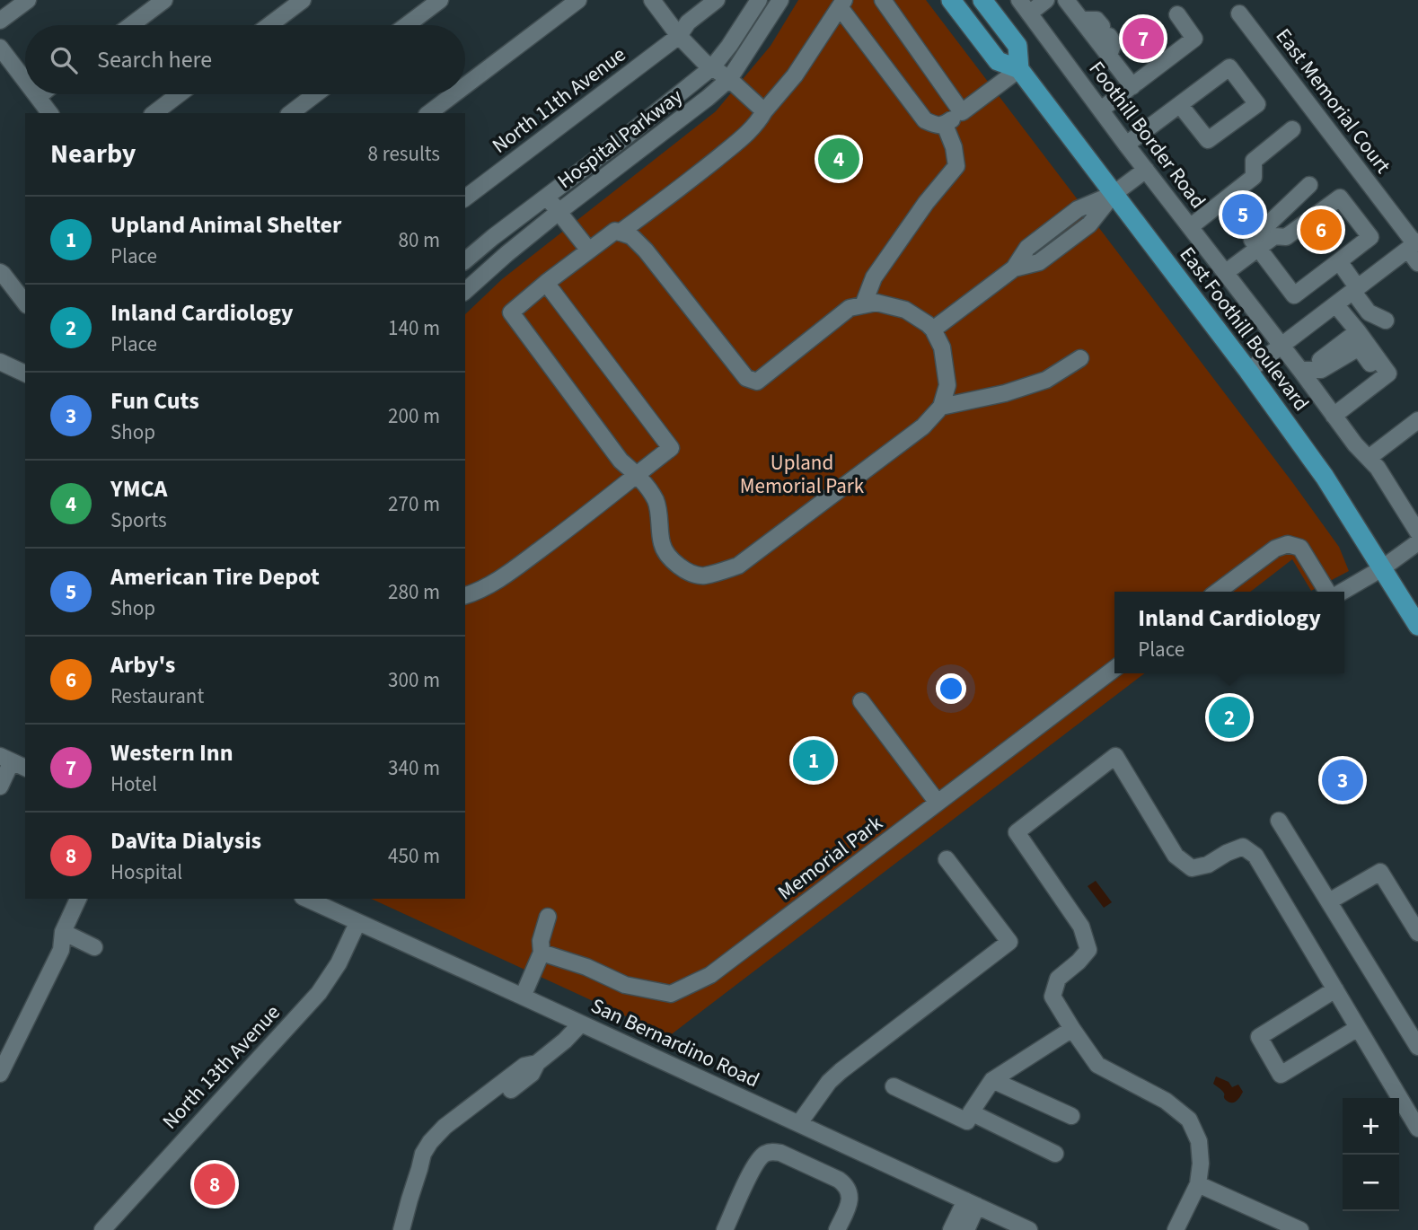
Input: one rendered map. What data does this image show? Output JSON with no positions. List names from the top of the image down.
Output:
{
  "streets": {
    "main road": ["East Foothill Boulevard"],
    "street": [
      "North 11th Avenue",
      "East Memorial Court",
      "Foothill Border Road",
      "Hospital Parkway",
      "Memorial Park",
      "San Bernardino Road",
      "North 13th Avenue"
    ]
  },
  "crossings": [
    ["San Bernardino Road", "North 13th Avenue"]
  ],
  "parks": ["Upland Memorial Park"],
  "page": {
    "pins": [
      "7",
      "4",
      "5",
      "6",
      "2",
      "1",
      "3",
      "8"
    ],
    "search": "Search here",
    "heading": ["Nearby", "8 results"],
    "list": [
      {
        "mark": "1",
        "name": "Upland Animal Shelter",
        "note": "Place",
        "value": "80 m"
      },
      {
        "mark": "2",
        "name": "Inland Cardiology",
        "note": "Place",
        "value": "140 m"
      },
      {
        "mark": "3",
        "name": "Fun Cuts",
        "note": "Shop",
        "value": "200 m"
      },
      {
        "mark": "4",
        "name": "YMCA",
        "note": "Sports",
        "value": "270 m"
      },
      {
        "mark": "5",
        "name": "American Tire Depot",
        "note": "Shop",
        "value": "280 m"
      },
      {
        "mark": "6",
        "name": "Arby's",
        "note": "Restaurant",
        "value": "300 m"
      },
      {
        "mark": "7",
        "name": "Western Inn",
        "note": "Hotel",
        "value": "340 m"
      },
      {
        "mark": "8",
        "name": "DaVita Dialysis",
        "note": "Hospital",
        "value": "450 m"
      }
    ],
    "popup": ["Inland Cardiology", "Place"],
    "map_buttons": ["+", "−"]
  }
}
